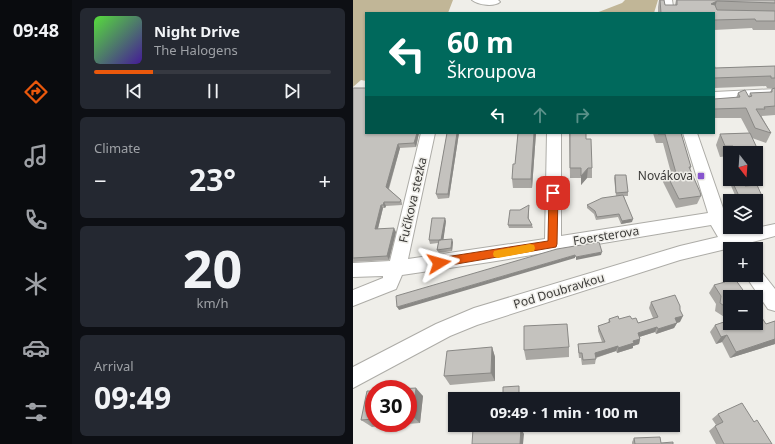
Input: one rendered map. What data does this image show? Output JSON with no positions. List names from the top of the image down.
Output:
{
  "streets": {
    "street": ["Fučíkova stezka", "Foersterova", "Pod Doubravkou"]
  },
  "crossings": [
    ["Fučíkova stezka", "Foersterova"]
  ],
  "places": {
    "transit": ["Novákova"]
  },
  "north": "bottom",
  "page": {
    "tabs": "09:48",
    "turn": ["60 m", "Škroupova"],
    "song": ["Night Drive", "The Halogens"],
    "tile": [
      "Climate",
      ["20", "km/h"],
      ["Arrival", "09:49"]
    ],
    "map_buttons": ["+", "−"],
    "heat": ["−", "23°", "+"],
    "limit": "30",
    "trip": "09:49 · 1 min · 100 m"
  }
}
